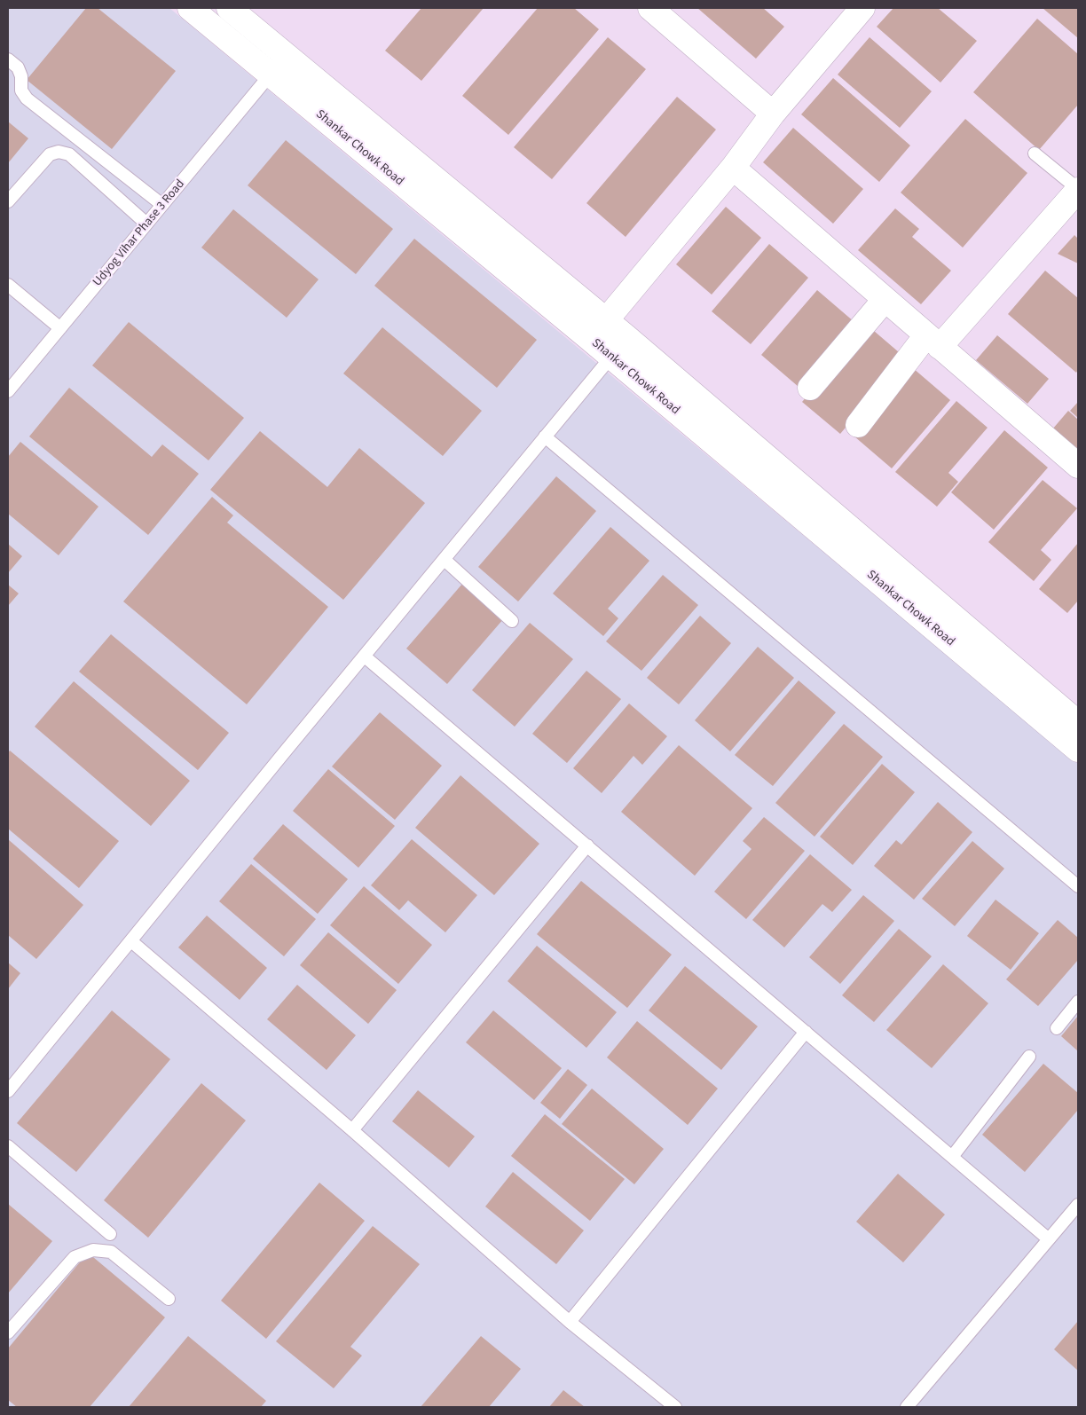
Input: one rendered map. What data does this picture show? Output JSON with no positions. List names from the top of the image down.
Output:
{
  "streets": {
    "main road": ["Shankar Chowk Road"],
    "lane": ["Udyog Vihar Phase 3 Road"]
  },
  "crossings": [
    ["Shankar Chowk Road", "Udyog Vihar Phase 3 Road"]
  ]
}
